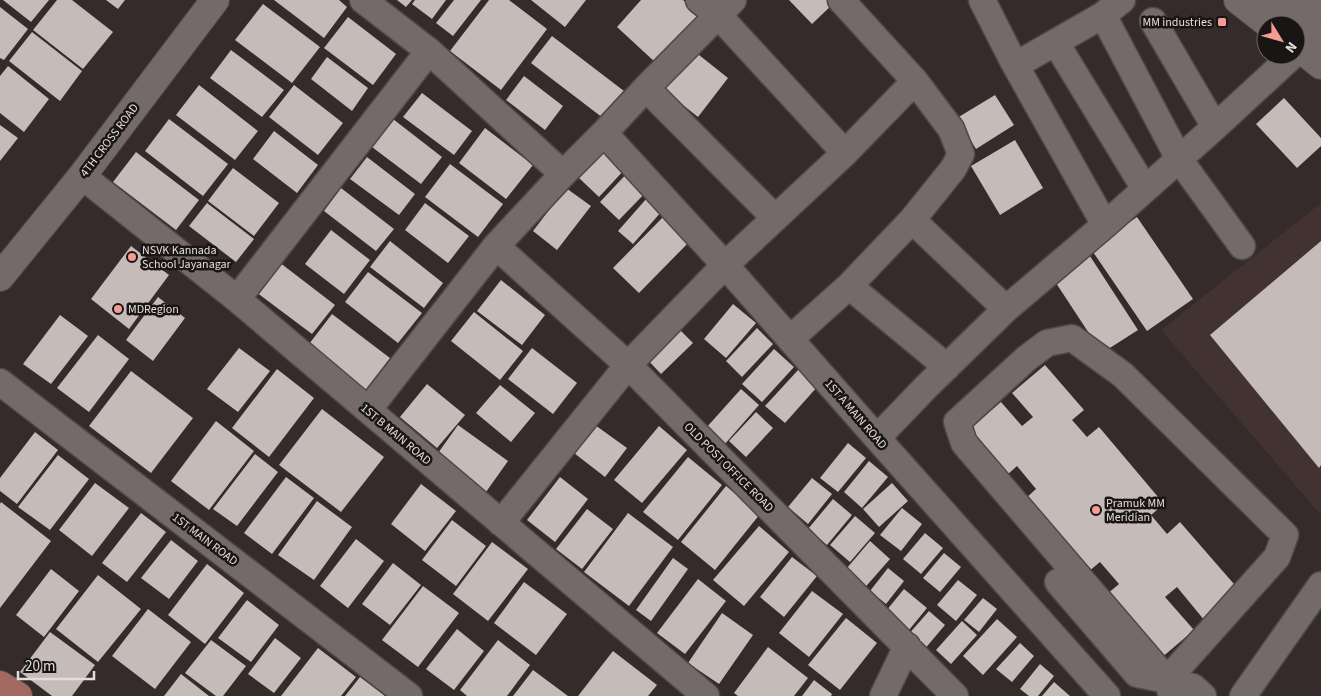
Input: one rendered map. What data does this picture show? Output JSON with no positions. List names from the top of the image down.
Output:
{
  "streets": {
    "street": [
      "4TH CROSS ROAD",
      "1ST A MAIN ROAD",
      "1ST B MAIN ROAD",
      "OLD POST OFFICE ROAD",
      "1ST MAIN ROAD"
    ]
  },
  "crossings": [
    ["4TH CROSS ROAD", "1ST B MAIN ROAD"]
  ],
  "places": {
    "transit": ["MM industries"],
    "other": ["NSVK Kannada School Jayanagar", "MDRegion", "Pramuk MM Meridian"]
  },
  "scale_bar": "20 m",
  "north": "bottom right"
}
